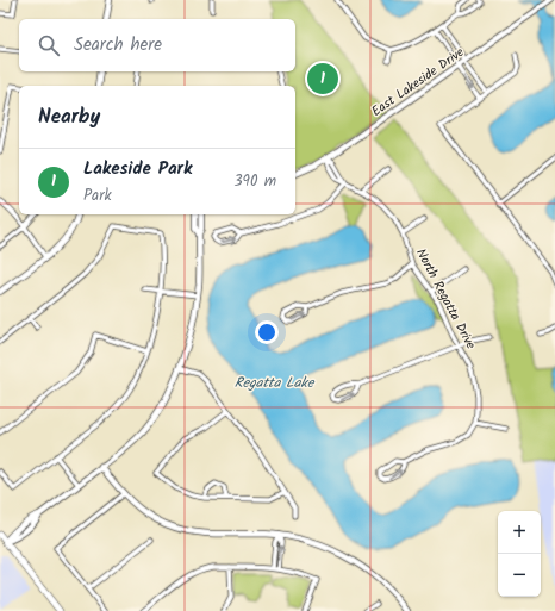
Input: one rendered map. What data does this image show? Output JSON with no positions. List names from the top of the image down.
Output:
{
  "streets": {
    "street": ["East Lakeside Drive", "North Regatta Drive"]
  },
  "crossings": [
    ["East Lakeside Drive", "North Regatta Drive"]
  ],
  "water": ["Regatta Lake"],
  "page": {
    "search": "Search here",
    "pins": "1",
    "heading": "Nearby",
    "list": [
      {
        "mark": "1",
        "name": "Lakeside Park",
        "note": "Park",
        "value": "390 m"
      }
    ],
    "map_buttons": ["+", "−"]
  }
}
